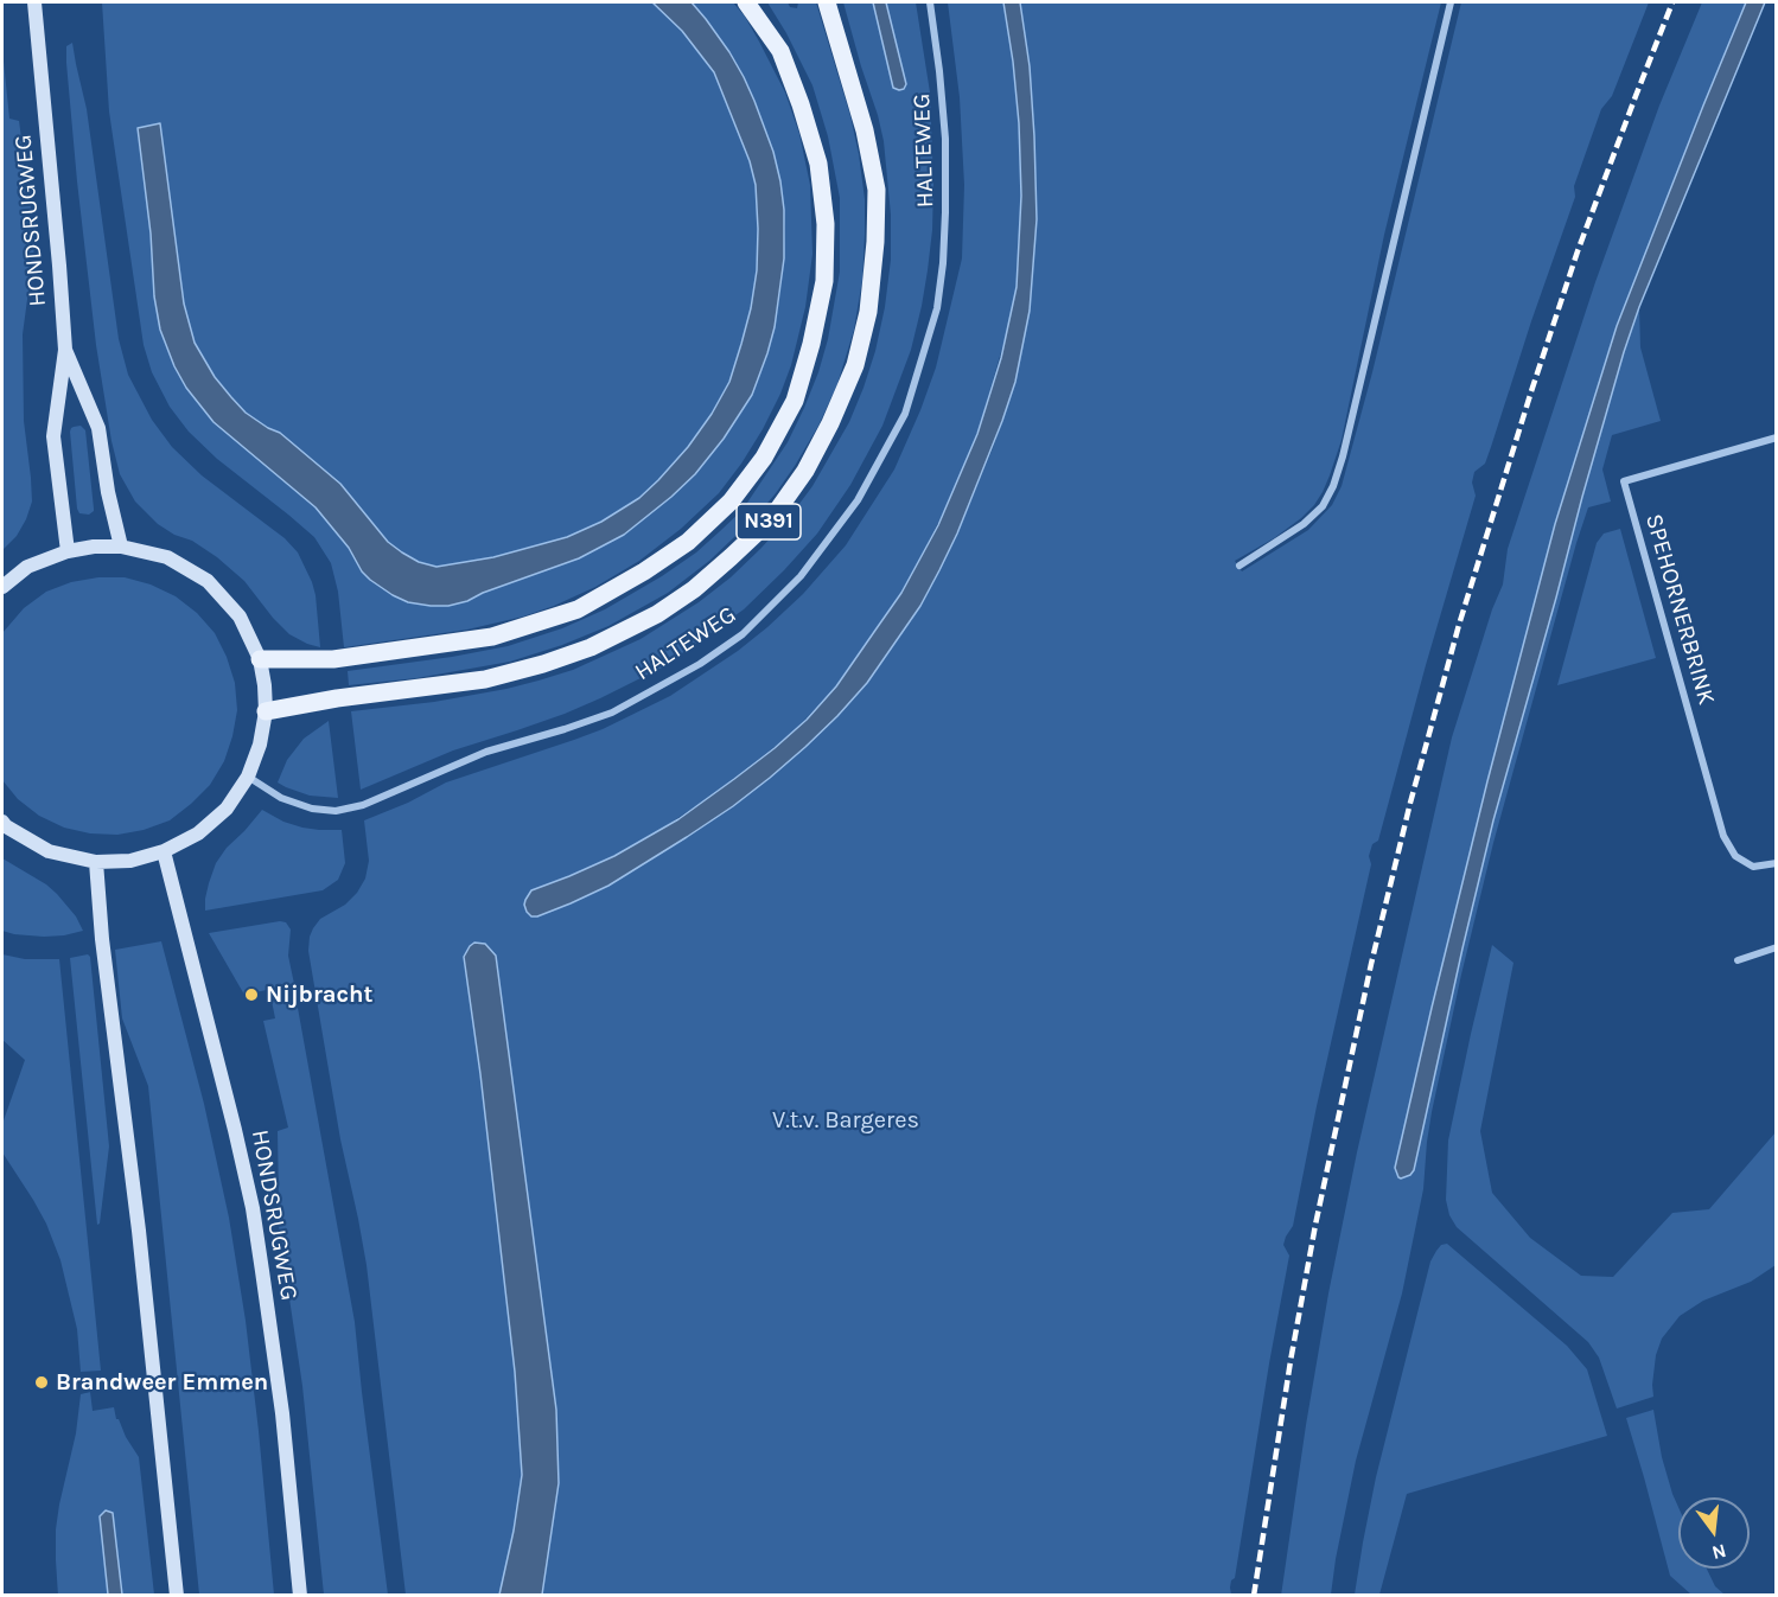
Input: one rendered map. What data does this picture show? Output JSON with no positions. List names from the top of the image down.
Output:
{
  "streets": {
    "main road": ["HONDSRUGWEG", "N391"],
    "street": ["HALTEWEG", "SPEHORNERBRINK"]
  },
  "parks": ["V.t.v. Bargeres"],
  "places": ["Nijbracht", "Brandweer Emmen"],
  "north": "bottom"
}
